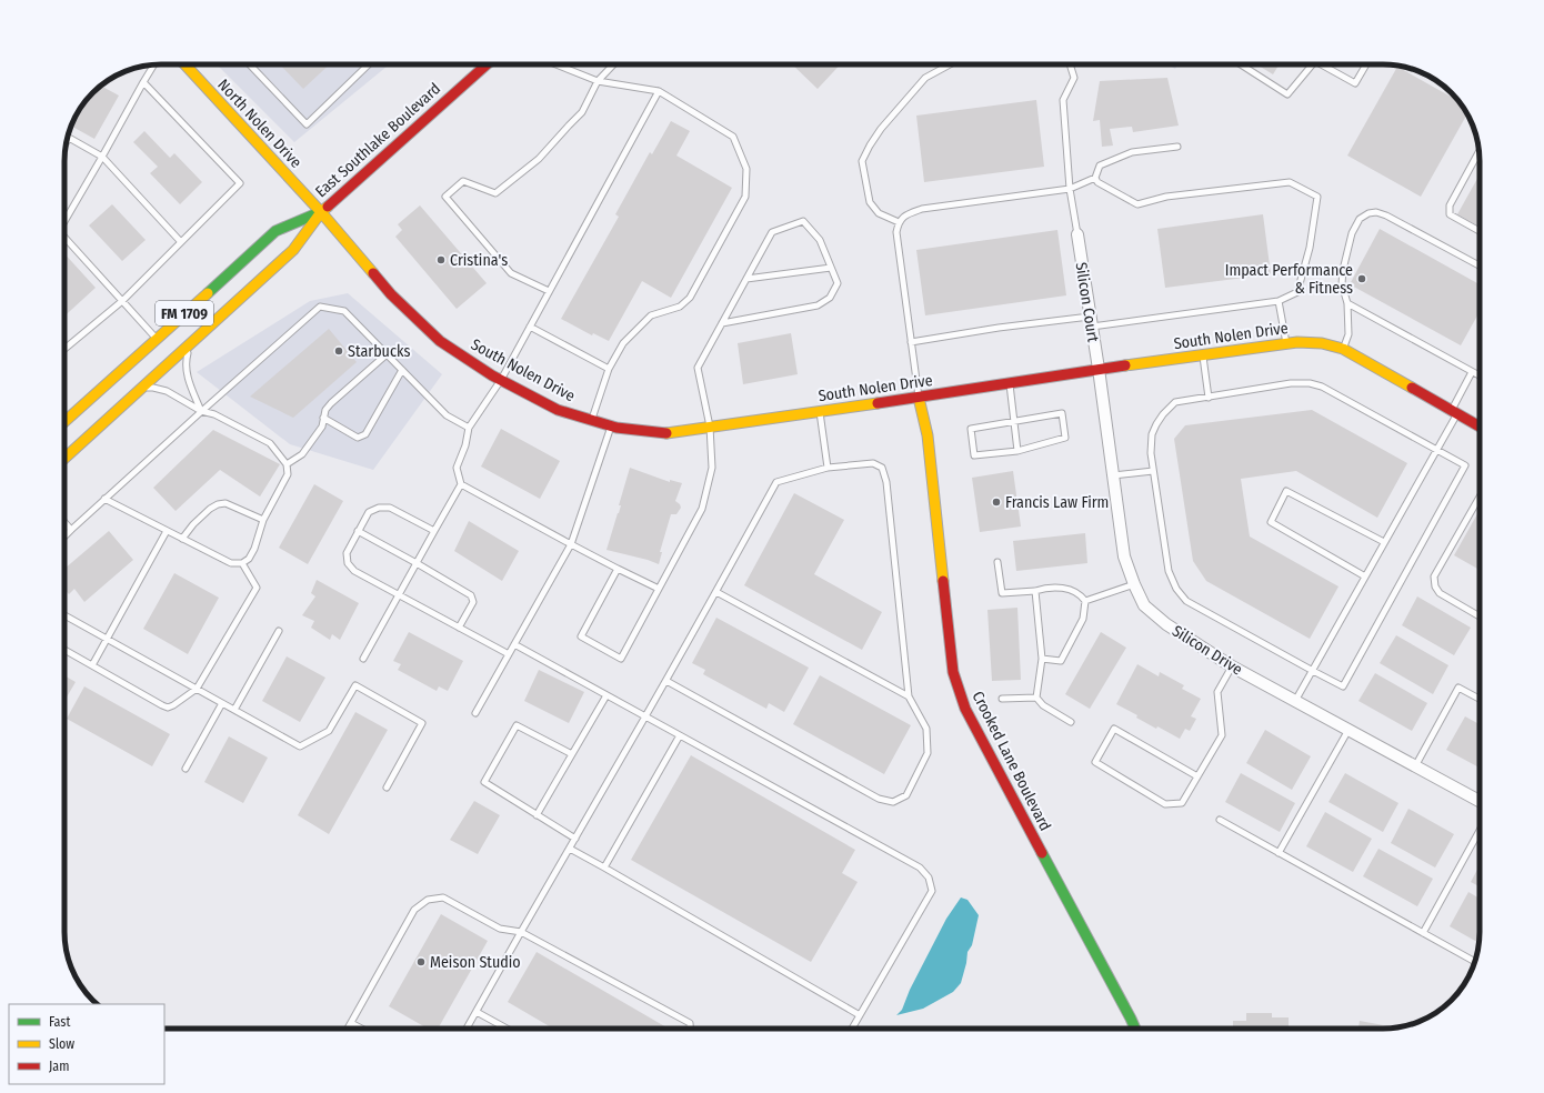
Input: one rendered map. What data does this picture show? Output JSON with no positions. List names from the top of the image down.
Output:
{
  "streets": {
    "street": [
      "North Nolen Drive",
      "East Southlake Boulevard",
      "Silicon Court",
      "FM 1709",
      "South Nolen Drive",
      "Silicon Drive",
      "Crooked Lane Boulevard"
    ]
  },
  "crossings": [
    ["North Nolen Drive", "East Southlake Boulevard"],
    ["North Nolen Drive", "South Nolen Drive"],
    ["East Southlake Boulevard", "South Nolen Drive"],
    ["Silicon Court", "South Nolen Drive"],
    ["Silicon Court", "Silicon Drive"],
    ["South Nolen Drive", "Silicon Drive"],
    ["South Nolen Drive", "Crooked Lane Boulevard"]
  ],
  "places": [
    "Cristina's",
    "Impact Performance & Fitness",
    "Starbucks",
    "Francis Law Firm",
    "Meison Studio"
  ],
  "legend": ["Fast", "Slow", "Jam"]
}
